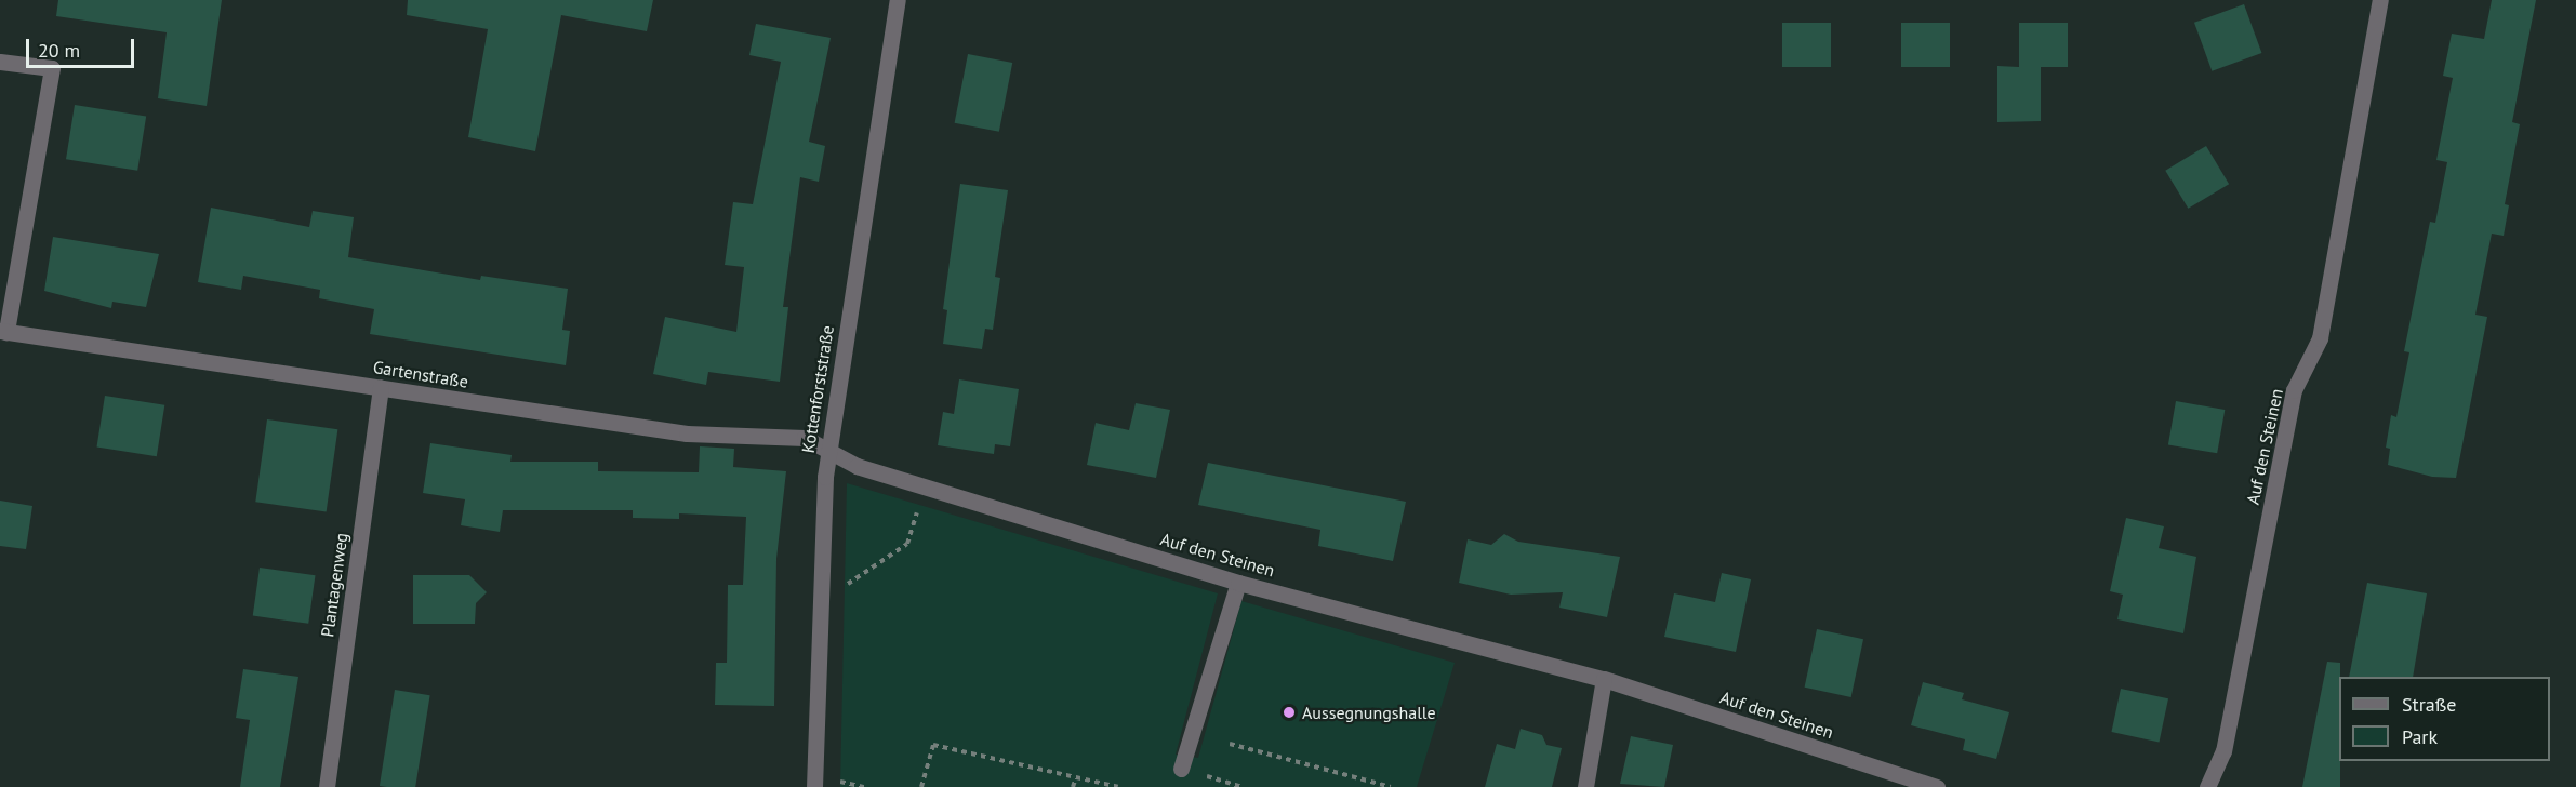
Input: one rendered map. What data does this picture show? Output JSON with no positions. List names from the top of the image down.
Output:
{
  "streets": {
    "street": [
      "Gartenstraße",
      "Kottenforststraße",
      "Auf den Steinen",
      "Plantagenweg"
    ]
  },
  "crossings": [
    ["Gartenstraße", "Kottenforststraße"],
    ["Gartenstraße", "Auf den Steinen"],
    ["Gartenstraße", "Plantagenweg"],
    ["Kottenforststraße", "Auf den Steinen"]
  ],
  "places": ["Aussegnungshalle"],
  "legend": ["Straße", "Park"],
  "scale_bar": "20 m"
}
